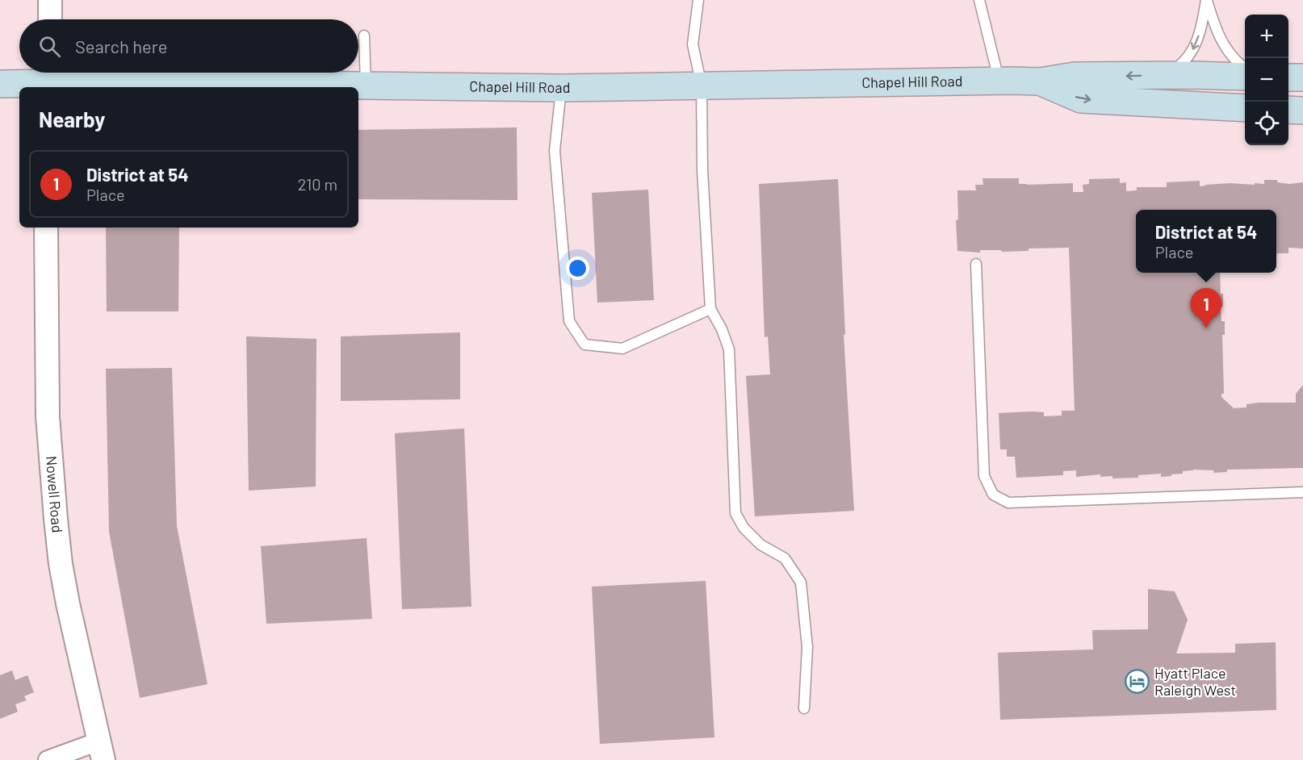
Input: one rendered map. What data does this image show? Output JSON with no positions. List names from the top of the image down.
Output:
{
  "streets": {
    "main road": ["Chapel Hill Road"],
    "street": ["Nowell Road"]
  },
  "places": {
    "hotel": ["Hyatt Place Raleigh West"]
  },
  "page": {
    "map_buttons": ["+", "−"],
    "search": "Search here",
    "heading": "Nearby",
    "list": [
      {
        "mark": "1",
        "name": "District at 54",
        "note": "Place",
        "value": "210 m"
      }
    ],
    "popup": ["District at 54", "Place"],
    "pins": "1"
  }
}
